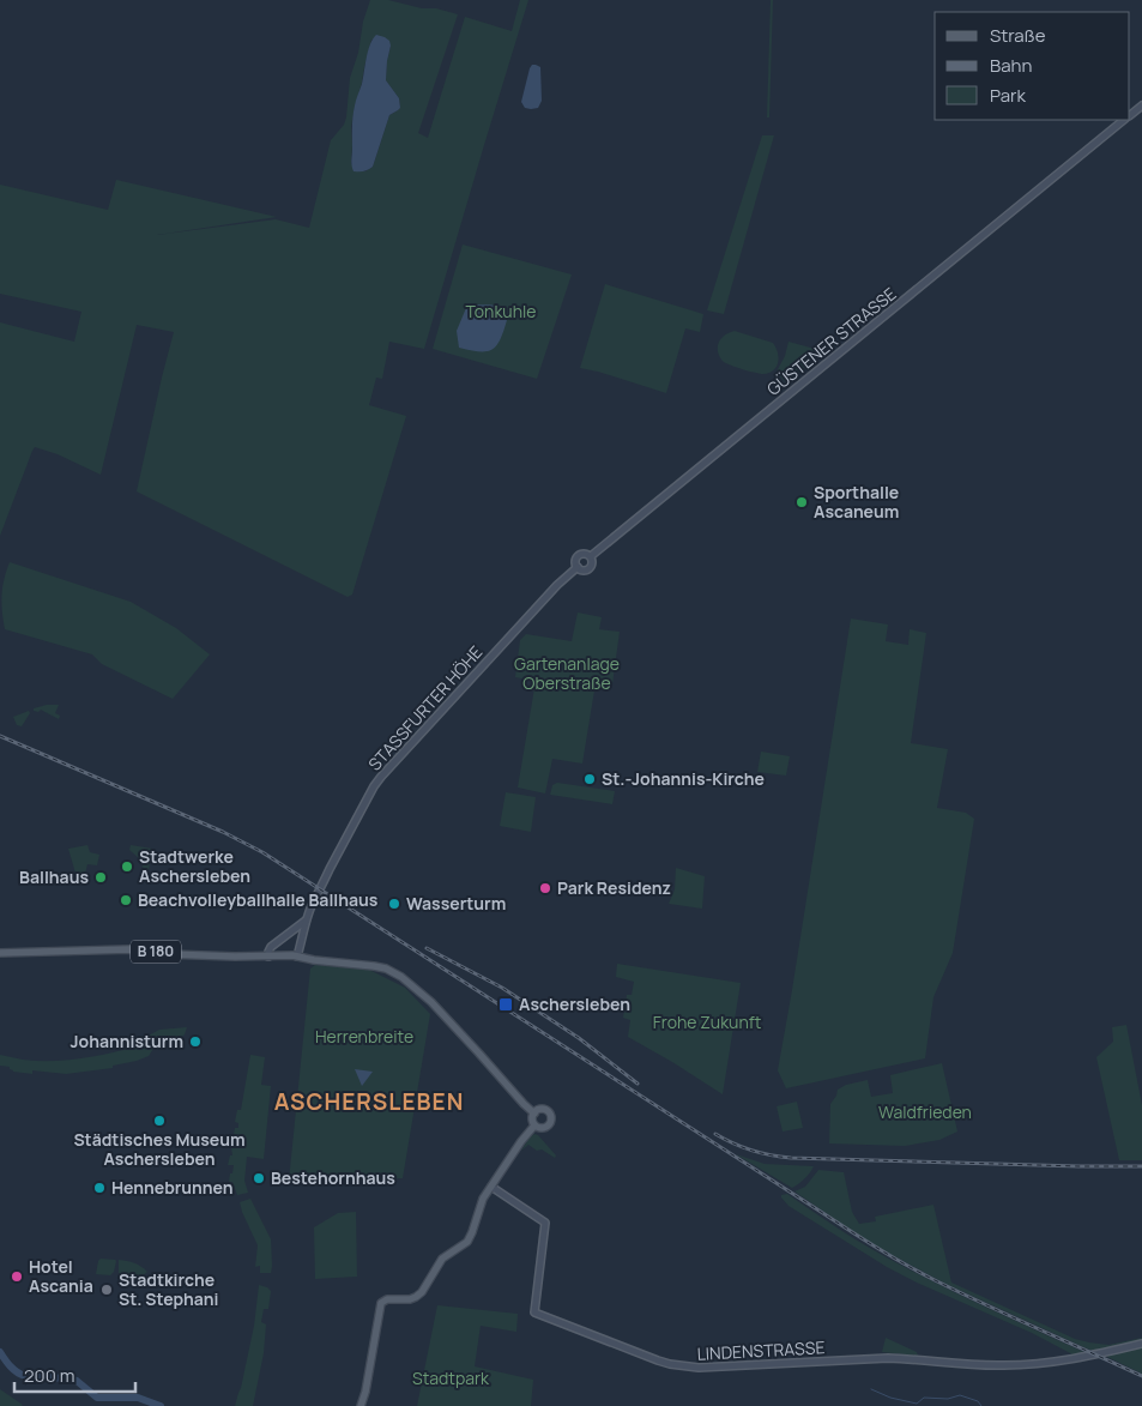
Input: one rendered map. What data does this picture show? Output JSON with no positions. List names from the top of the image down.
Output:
{
  "streets": {
    "main road": [
      "GÜSTENER STRASSE",
      "STASSFURTER HÖHE",
      "B 180",
      "LINDENSTRASSE"
    ]
  },
  "crossings": [
    ["GÜSTENER STRASSE", "STASSFURTER HÖHE"],
    ["STASSFURTER HÖHE", "B 180"]
  ],
  "districts": ["ASCHERSLEBEN"],
  "parks": [
    "Tonkuhle",
    "Gartenanlage Oberstraße",
    "Frohe Zukunft",
    "Herrenbreite",
    "Waldfrieden",
    "Stadtpark"
  ],
  "places": {
    "other": [
      "Sporthalle Ascaneum",
      "St.-Johannis-Kirche",
      "Stadtwerke Aschersleben",
      "Ballhaus",
      "Park Residenz",
      "Beachvolleyballhalle Ballhaus",
      "Wasserturm",
      "Johannisturm",
      "Städtisches Museum Aschersleben",
      "Bestehornhaus",
      "Hennebrunnen",
      "Hotel Ascania",
      "Stadtkirche St. Stephani"
    ],
    "transit": ["Aschersleben"]
  },
  "legend": ["Straße", "Bahn", "Park"],
  "scale_bar": "200 m"
}
